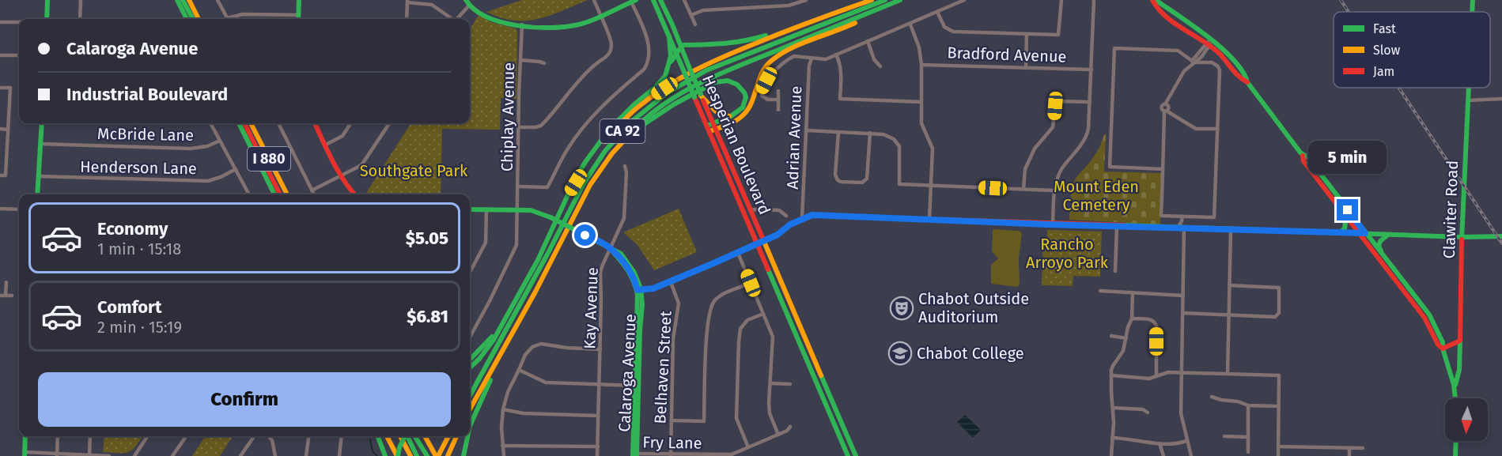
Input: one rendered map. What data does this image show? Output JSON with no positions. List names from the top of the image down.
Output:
{
  "streets": {
    "main road": [
      "CA 92",
      "Hesperian Boulevard",
      "I 880",
      "Clawiter Road",
      "Calaroga Avenue"
    ],
    "street": [
      "Bradford Avenue",
      "Chiplay Avenue",
      "McBride Lane",
      "Adrian Avenue",
      "Henderson Lane",
      "Kay Avenue",
      "Belhaven Street",
      "Fry Lane"
    ]
  },
  "crossings": [
    ["Chiplay Avenue", "Calaroga Avenue"],
    ["Kay Avenue", "Calaroga Avenue"],
    ["Belhaven Street", "Fry Lane"],
    ["Calaroga Avenue", "Fry Lane"]
  ],
  "parks": ["Southgate Park", "Mount Eden Cemetery", "Rancho Arroyo Park"],
  "places": {
    "theatre": ["Chabot Outside Auditorium"],
    "school or university": ["Chabot College"]
  },
  "legend": ["Fast", "Slow", "Jam"],
  "north": "bottom",
  "page": {
    "banner": ["Calaroga Avenue", "Industrial Boulevard"],
    "bubble": "5 min",
    "list": [
      {
        "name": "Economy",
        "note": "1 min · 15:18",
        "value": "$5.05"
      },
      {
        "name": "Comfort",
        "note": "2 min · 15:19",
        "value": "$6.81"
      }
    ],
    "buttons": "Confirm"
  }
}
